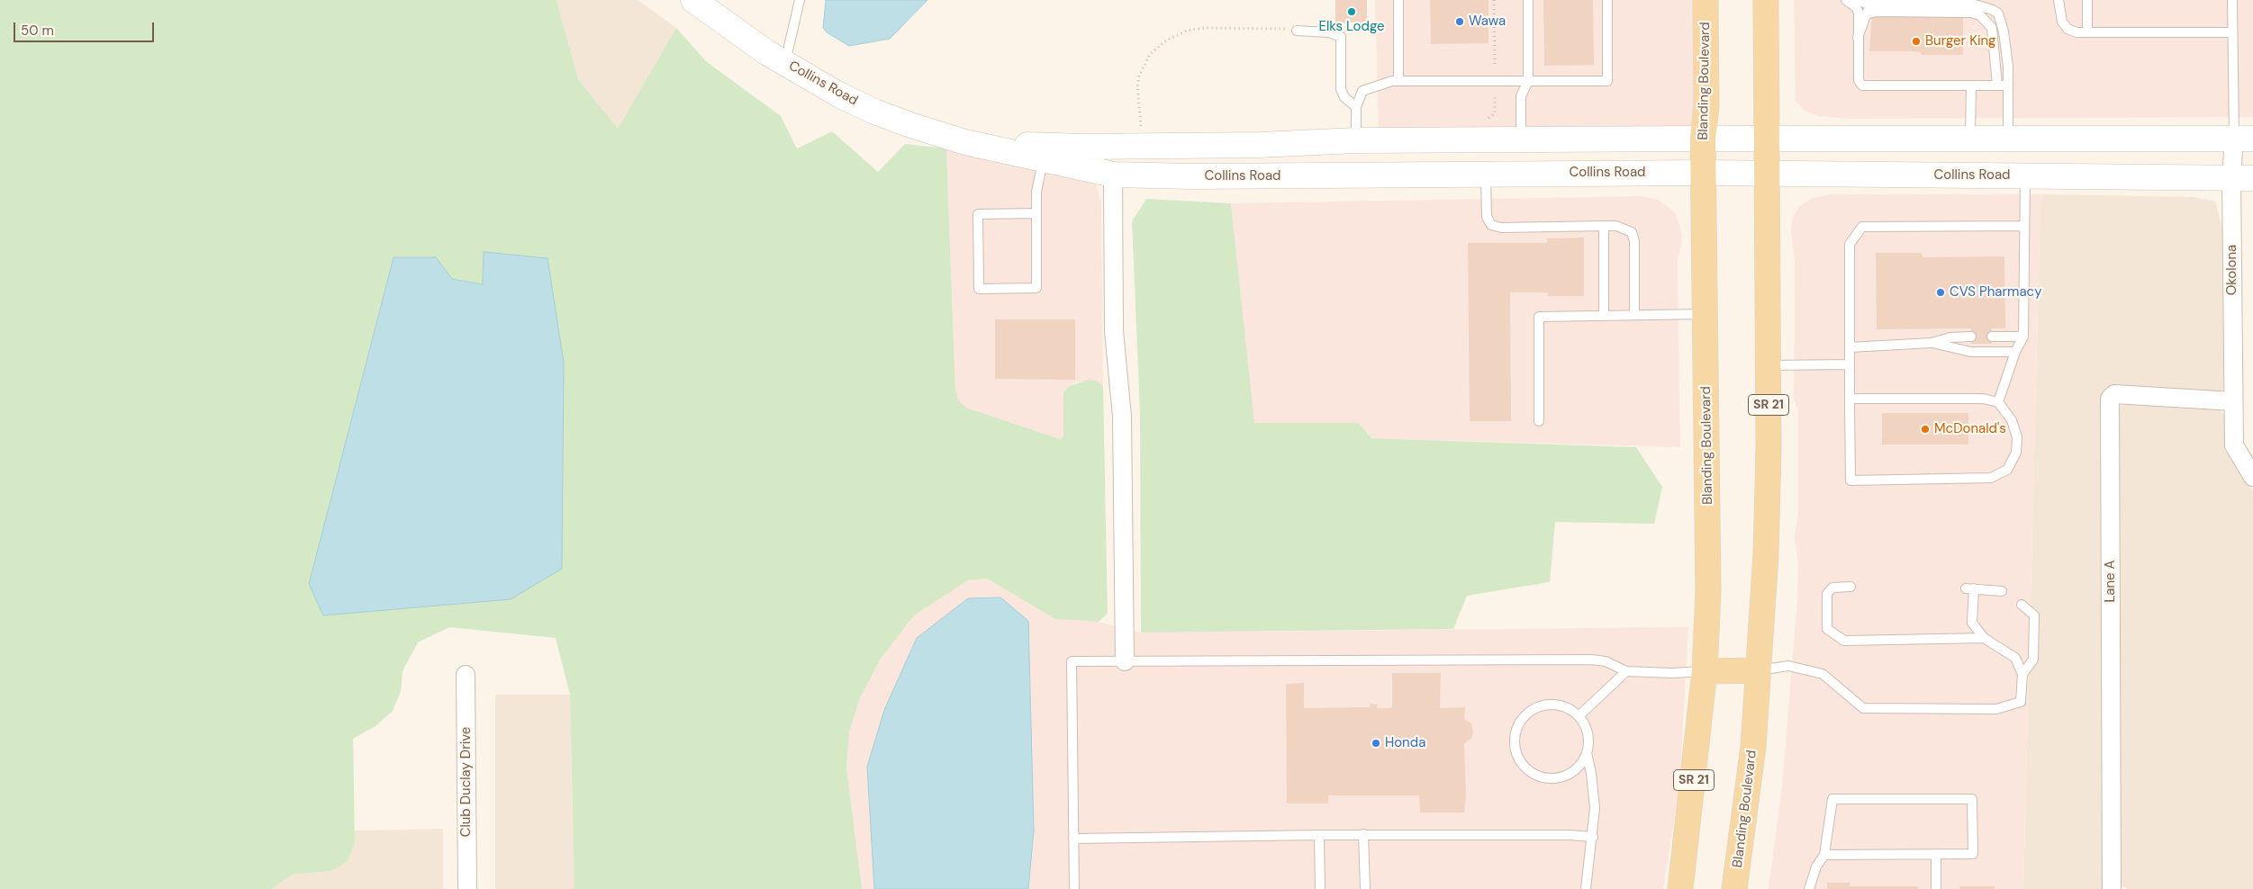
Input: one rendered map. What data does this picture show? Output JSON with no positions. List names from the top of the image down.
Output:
{
  "streets": {
    "main road": ["Blanding Boulevard", "SR 21"],
    "street": [
      "Collins Road",
      "Okolona",
      "Lane A",
      "Club Duclay Drive"
    ]
  },
  "crossings": [
    ["Blanding Boulevard", "Collins Road"],
    ["Collins Road", "Okolona"],
    ["Okolona", "Lane A"]
  ],
  "places": [
    "Elks Lodge",
    "Wawa",
    "Burger King",
    "CVS Pharmacy",
    "McDonald's",
    "Honda"
  ],
  "scale_bar": "50 m"
}
